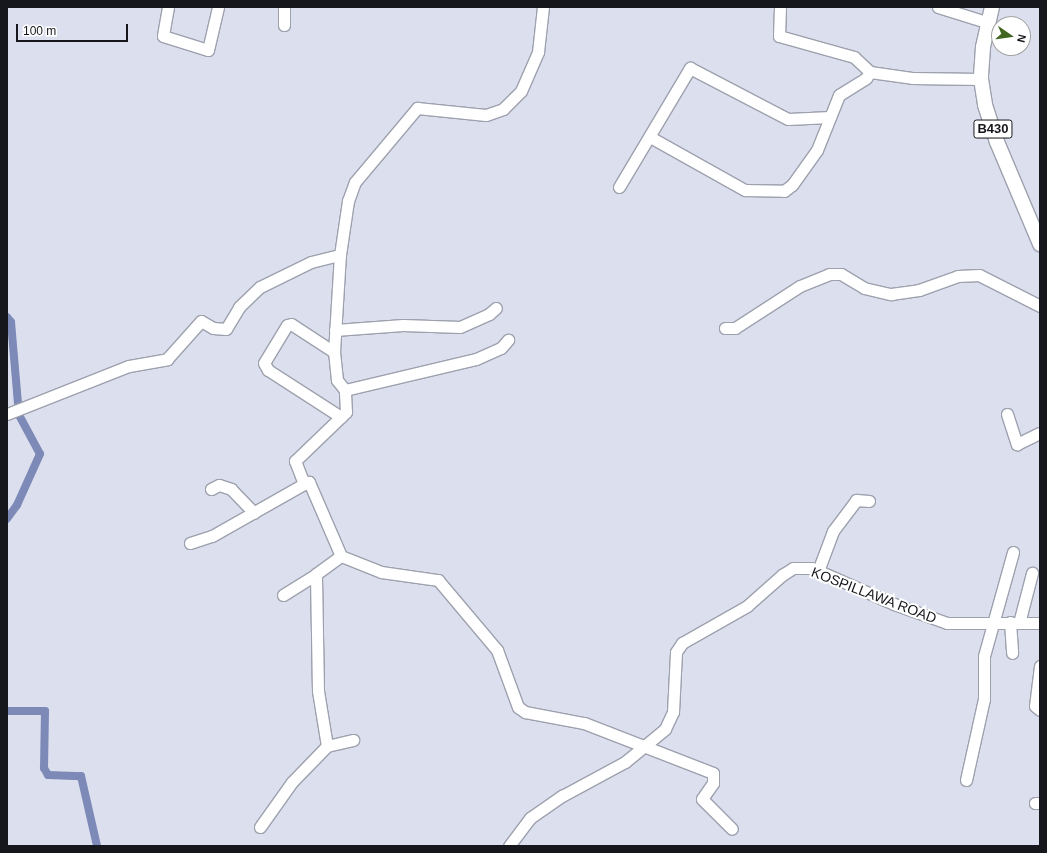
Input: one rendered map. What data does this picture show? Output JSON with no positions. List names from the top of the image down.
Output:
{
  "streets": {
    "main road": ["B430"],
    "street": ["KOSPILLAWA ROAD"]
  },
  "scale_bar": "100 m",
  "north": "right"
}
